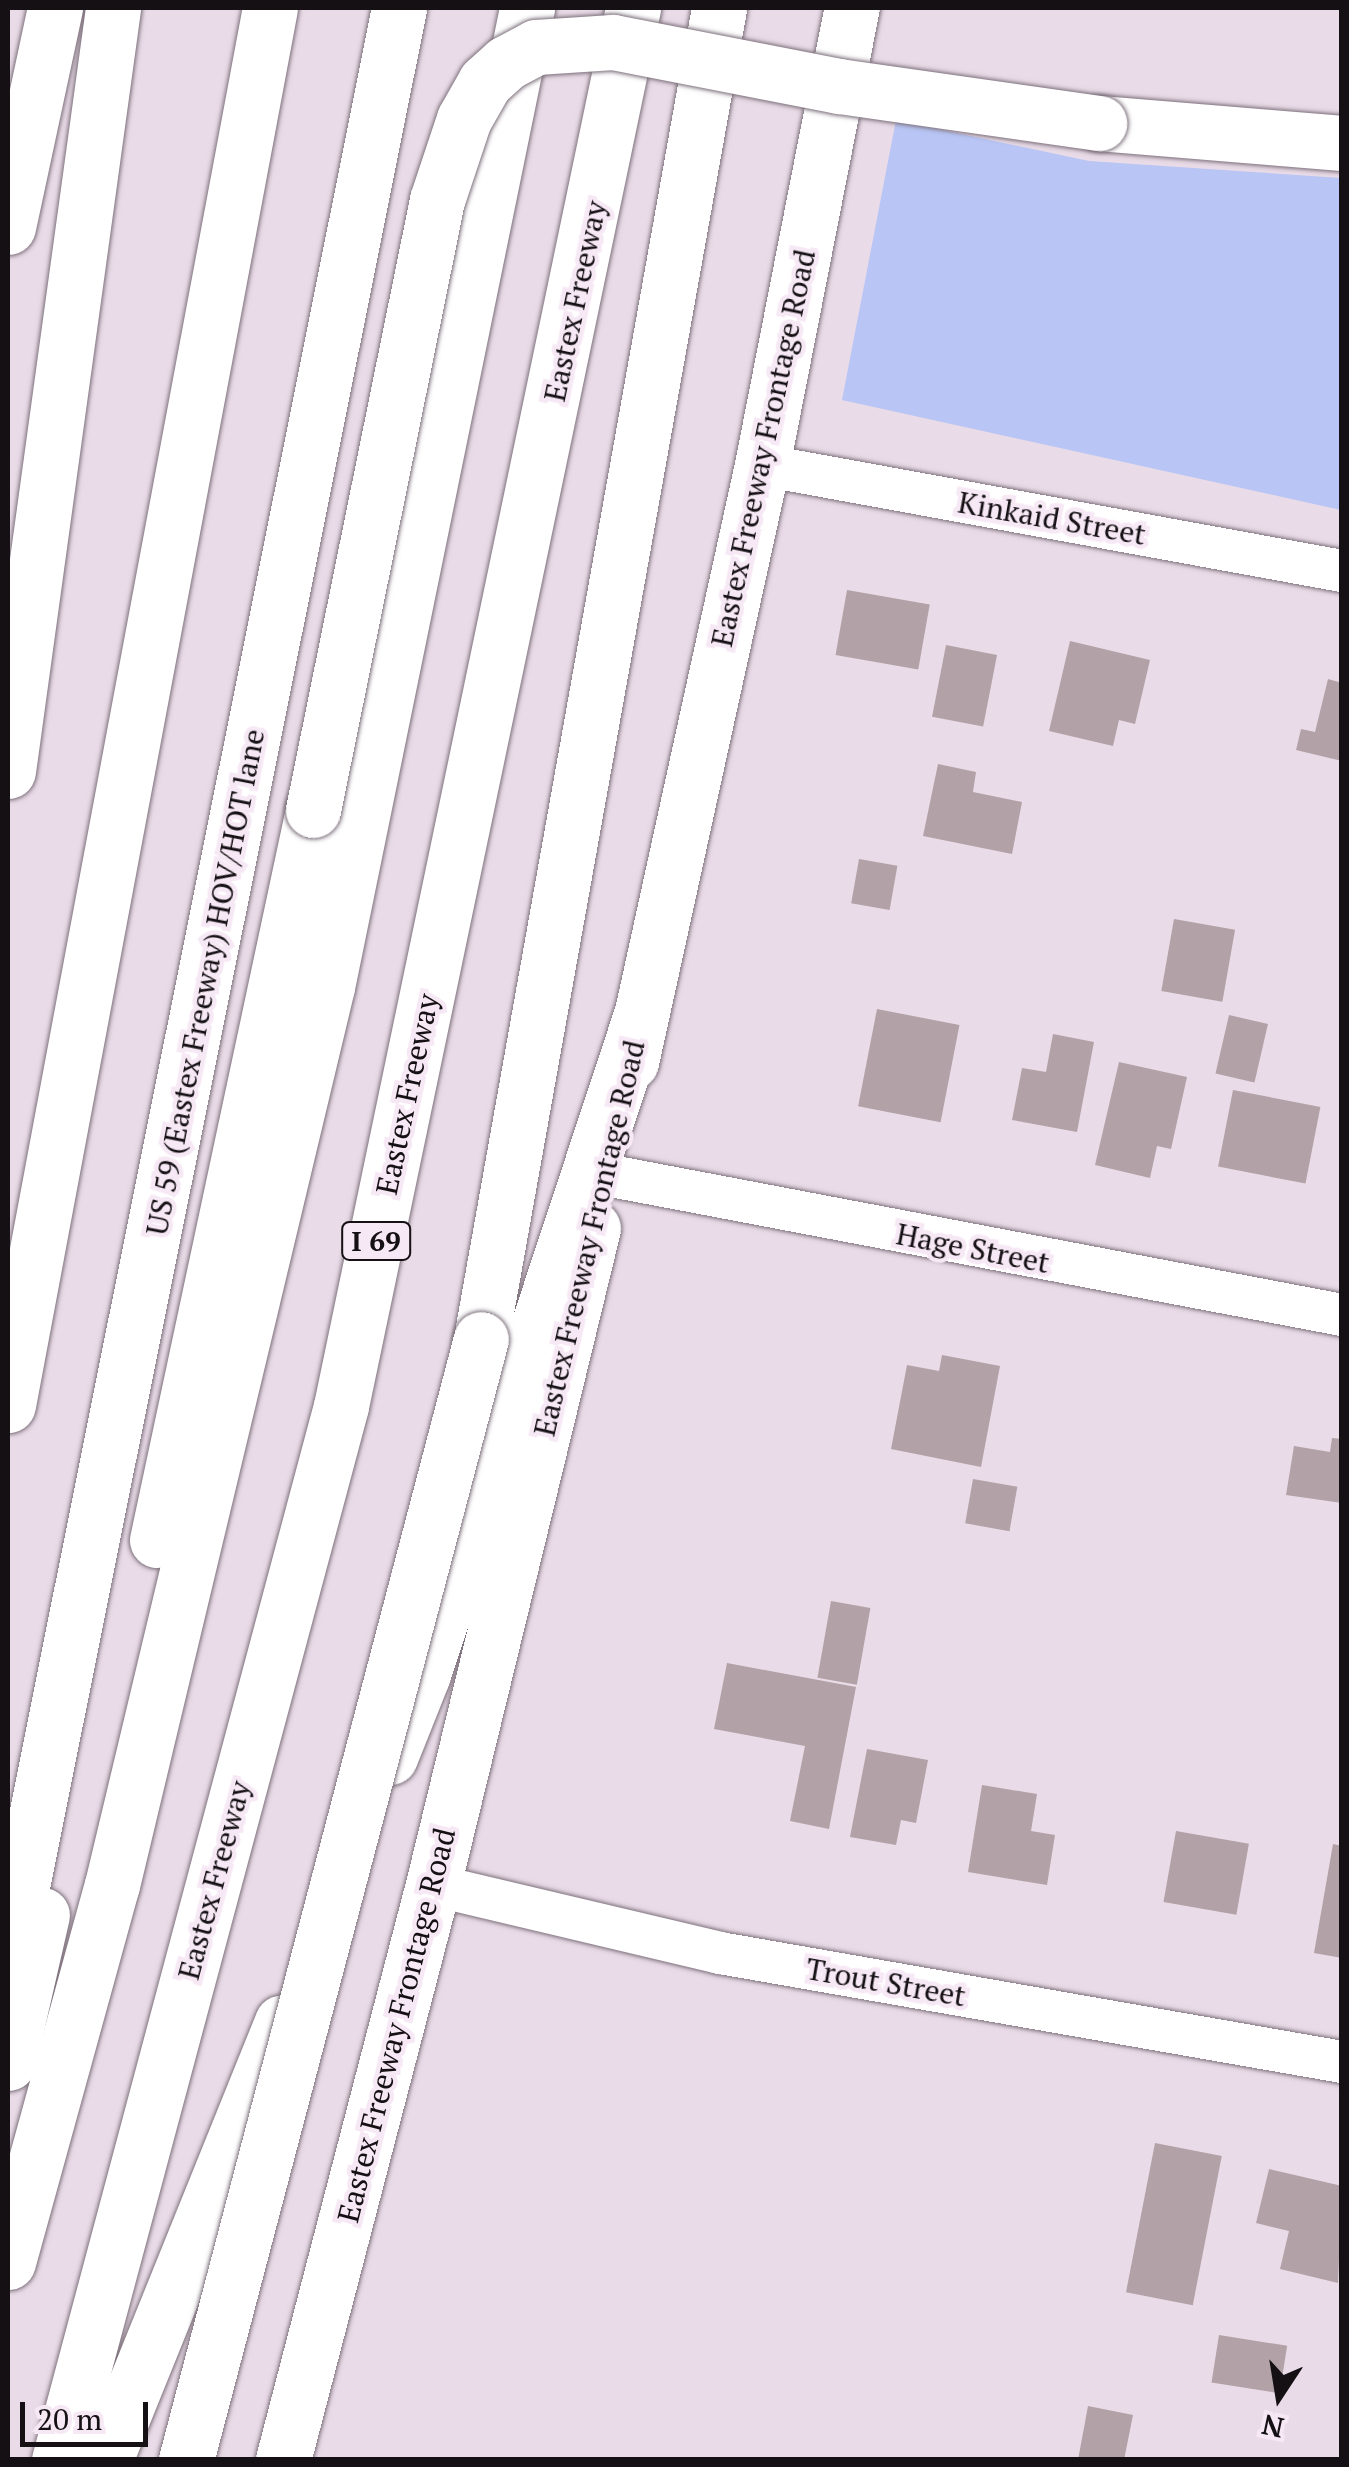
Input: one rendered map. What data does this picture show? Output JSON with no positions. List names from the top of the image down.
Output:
{
  "streets": {
    "main road": [
      "Eastex Freeway",
      "Eastex Freeway Frontage Road",
      "US 59 (Eastex Freeway) HOV/HOT lane",
      "I 69"
    ],
    "street": ["Kinkaid Street", "Hage Street", "Trout Street"]
  },
  "crossings": [
    ["Eastex Freeway Frontage Road", "Kinkaid Street"],
    ["Eastex Freeway Frontage Road", "Hage Street"],
    ["Eastex Freeway Frontage Road", "Trout Street"]
  ],
  "scale_bar": "20 m",
  "north": "bottom"
}
